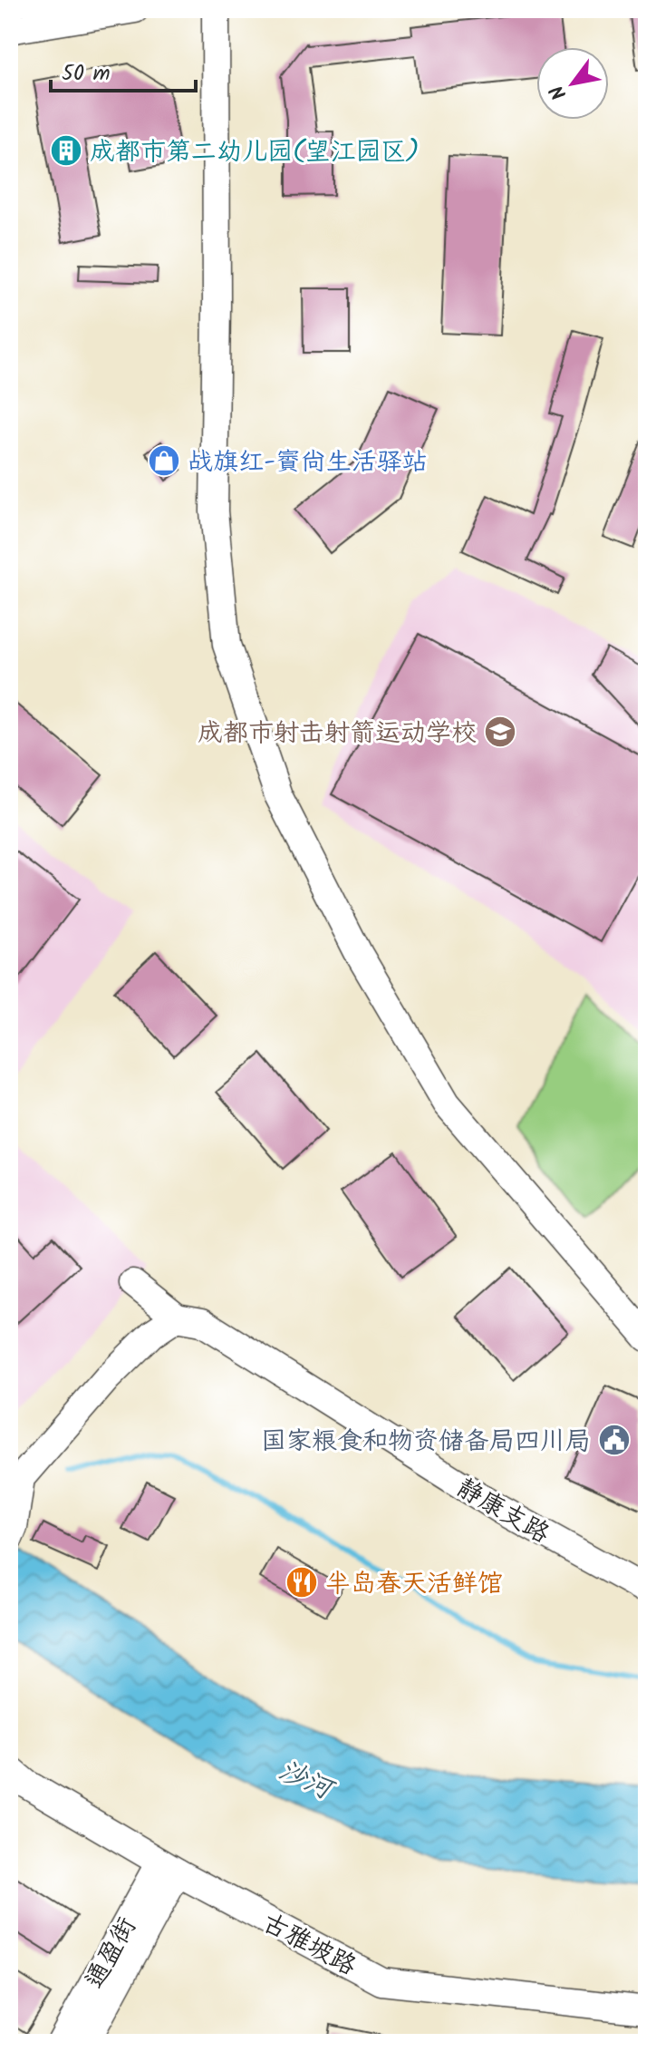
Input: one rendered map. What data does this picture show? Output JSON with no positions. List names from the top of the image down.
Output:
{
  "streets": {
    "street": ["静康支路", "古雅坡路", "通盈街"]
  },
  "crossings": [
    ["古雅坡路", "通盈街"]
  ],
  "water": ["沙河"],
  "places": {
    "building": ["成都市第二幼儿园(望江园区)"],
    "shop": ["战旗红-賨尚生活驿站"],
    "school or university": ["成都市射击射箭运动学校"],
    "public building": ["国家粮食和物资储备局四川局"],
    "restaurant": ["半岛春天活鲜馆"]
  },
  "scale_bar": "50 m",
  "north": "bottom left"
}
